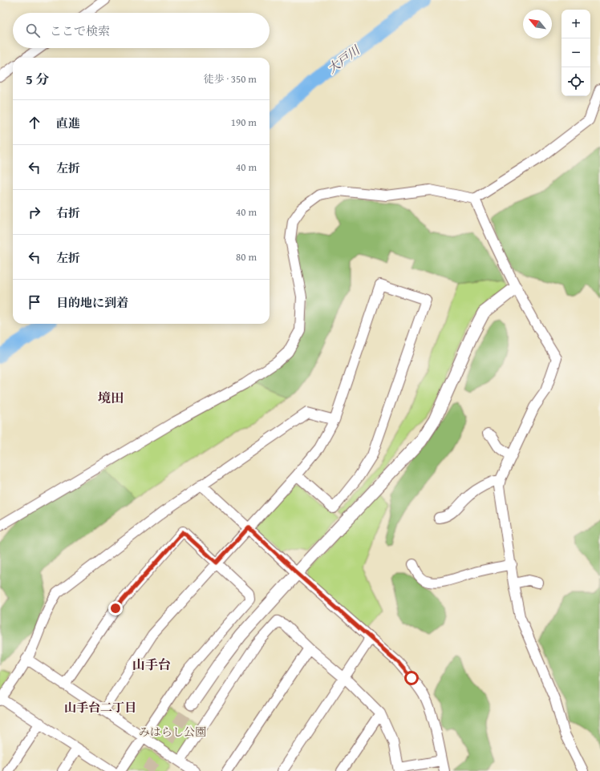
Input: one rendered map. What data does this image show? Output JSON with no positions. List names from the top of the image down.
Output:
{
  "districts": ["境田", "山手台", "山手台二丁目"],
  "water": ["大戸川"],
  "parks": ["みはらし公園"],
  "north": "top left",
  "page": {
    "map_buttons": ["+", "−"],
    "search": "ここで検索",
    "heading": ["5 分", "徒歩 · 350 m"],
    "list": [
      ["直進", "190 m"],
      ["左折", "40 m"],
      ["右折", "40 m"],
      ["左折", "80 m"],
      "目的地に到着"
    ]
  }
}
